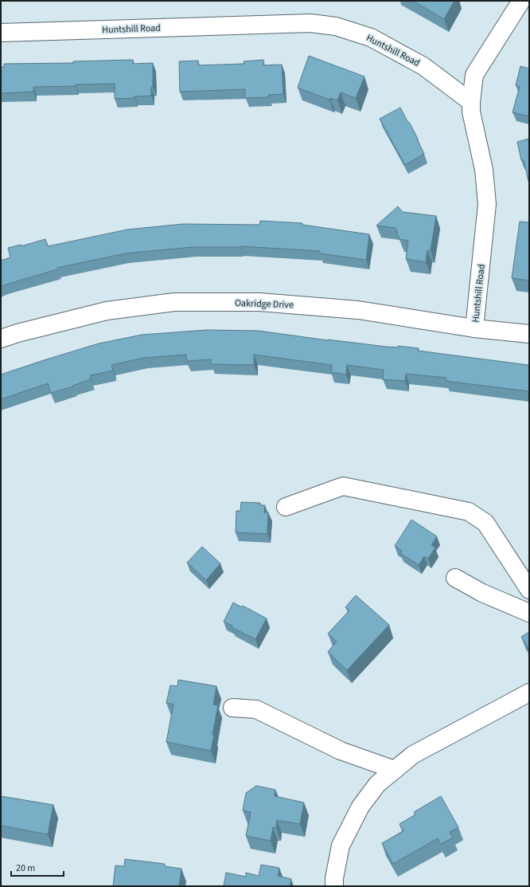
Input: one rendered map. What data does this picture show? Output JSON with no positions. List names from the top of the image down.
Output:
{
  "streets": {
    "street": ["Huntshill Road", "Oakridge Drive"]
  },
  "crossings": [
    ["Huntshill Road", "Oakridge Drive"]
  ],
  "scale_bar": "20 m"
}
